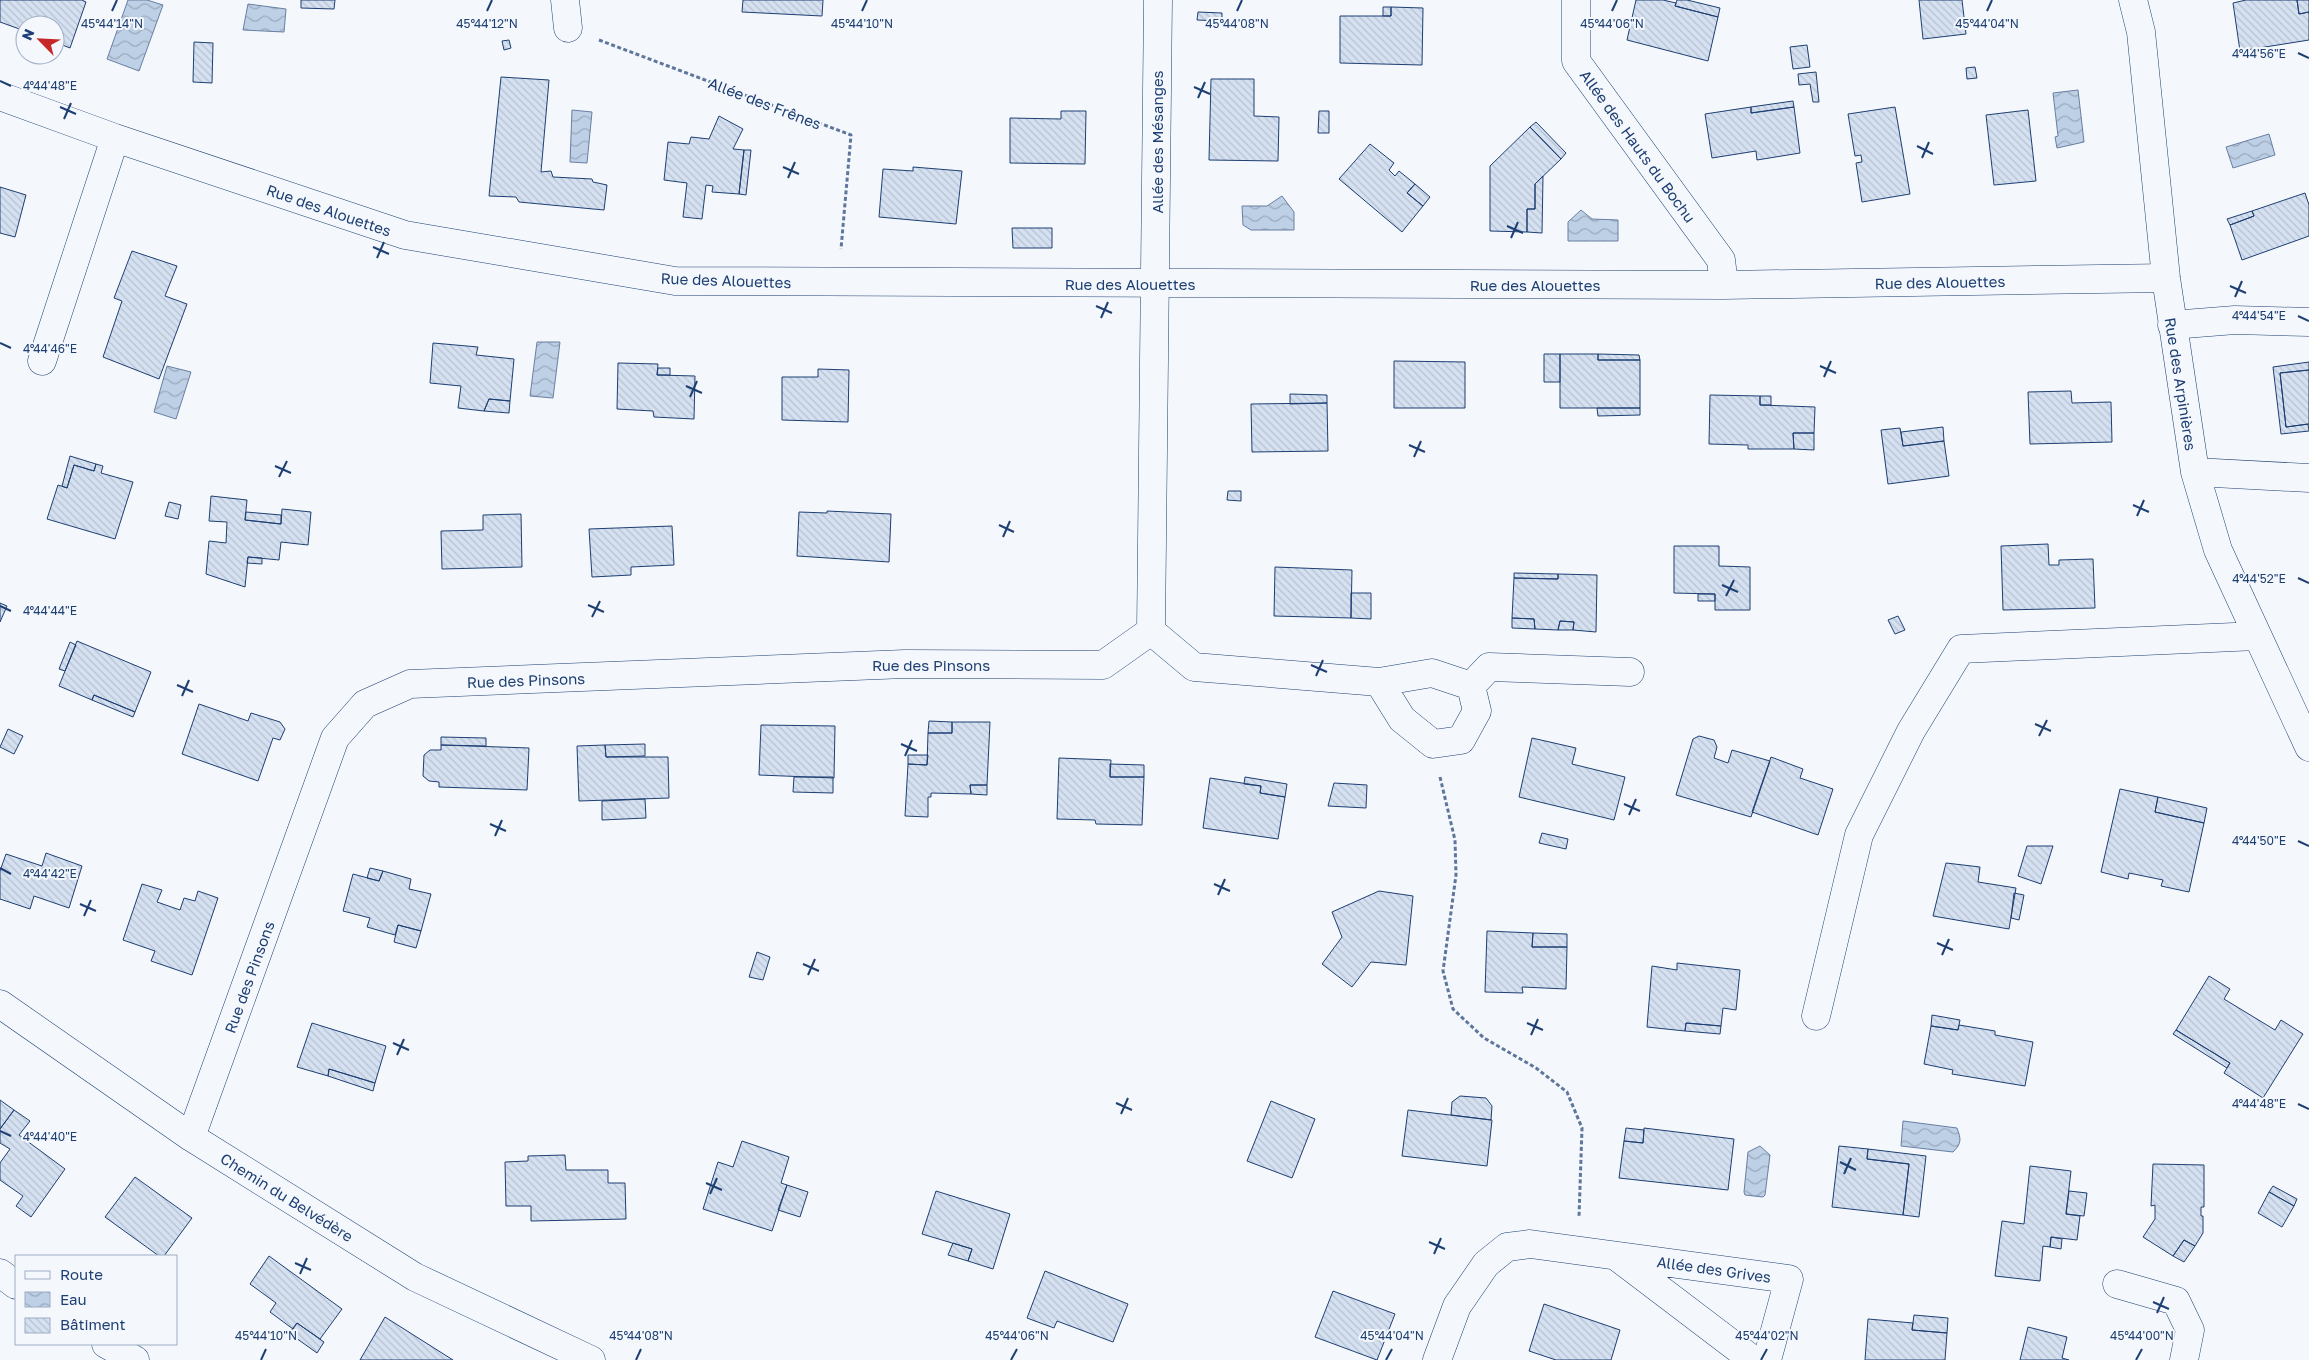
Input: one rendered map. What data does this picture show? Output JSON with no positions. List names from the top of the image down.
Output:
{
  "streets": {
    "street": [
      "Allée des Mésanges",
      "Allée des Hauts du Bochu",
      "Rue des Alouettes",
      "Rue des Arpinières",
      "Rue des Pinsons",
      "Chemin du Belvédère",
      "Allée des Grives"
    ],
    "path": ["Allée des Frênes"]
  },
  "crossings": [
    ["Allée des Frênes", "Rue des Alouettes"],
    ["Allée des Mésanges", "Rue des Alouettes"],
    ["Allée des Hauts du Bochu", "Rue des Alouettes"],
    ["Rue des Alouettes", "Rue des Arpinières"],
    ["Rue des Pinsons", "Chemin du Belvédère"]
  ],
  "legend": ["Route", "Eau", "Bâtiment"],
  "north": "top left",
  "coordinates": [
    "45°44'14\"N",
    "45°44'12\"N",
    "45°44'10\"N",
    "45°44'08\"N",
    "45°44'06\"N",
    "45°44'04\"N",
    "4°44'56\"E",
    "4°44'48\"E",
    "4°44'54\"E",
    "4°44'46\"E",
    "4°44'52\"E",
    "4°44'44\"E",
    "4°44'50\"E",
    "4°44'42\"E",
    "4°44'40\"E",
    "45°44'02\"N",
    "45°44'00\"N"
  ]
}
